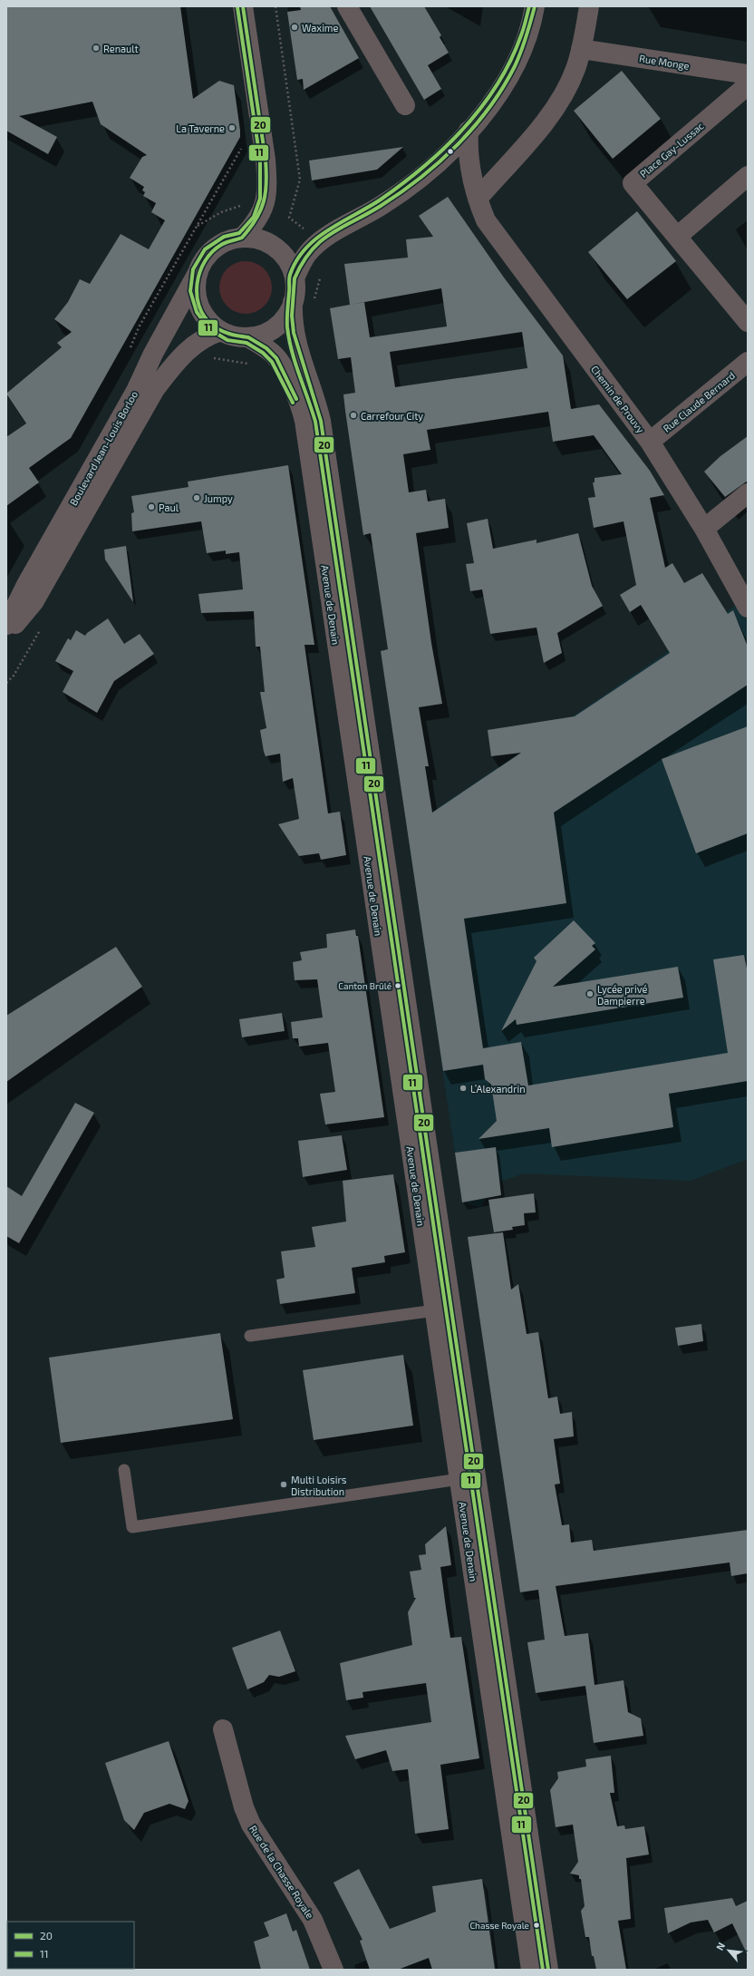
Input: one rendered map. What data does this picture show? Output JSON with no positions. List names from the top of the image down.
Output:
{
  "streets": {
    "main road": ["Boulevard Jean-Louis Borloo", "Avenue de Denain"],
    "street": [
      "Rue Monge",
      "Place Gay-Lussac",
      "Chemin de Prouvy",
      "Rue Claude Bernard",
      "Rue de la Chasse Royale"
    ]
  },
  "crossings": [
    ["Chemin de Prouvy", "Rue Claude Bernard"],
    ["Boulevard Jean-Louis Borloo", "Avenue de Denain"]
  ],
  "places": [
    "Waxime",
    "Renault",
    "La Taverne",
    "Carrefour City",
    "Jumpy",
    "Paul",
    "Canton Brûlé",
    "Lycée privé Dampierre",
    "L’Alexandrin",
    "Multi Loisirs Distribution",
    "Chasse Royale"
  ],
  "lines": ["transit line 20", "transit line 11"],
  "legend": ["20", "11"],
  "north": "top left"
}
